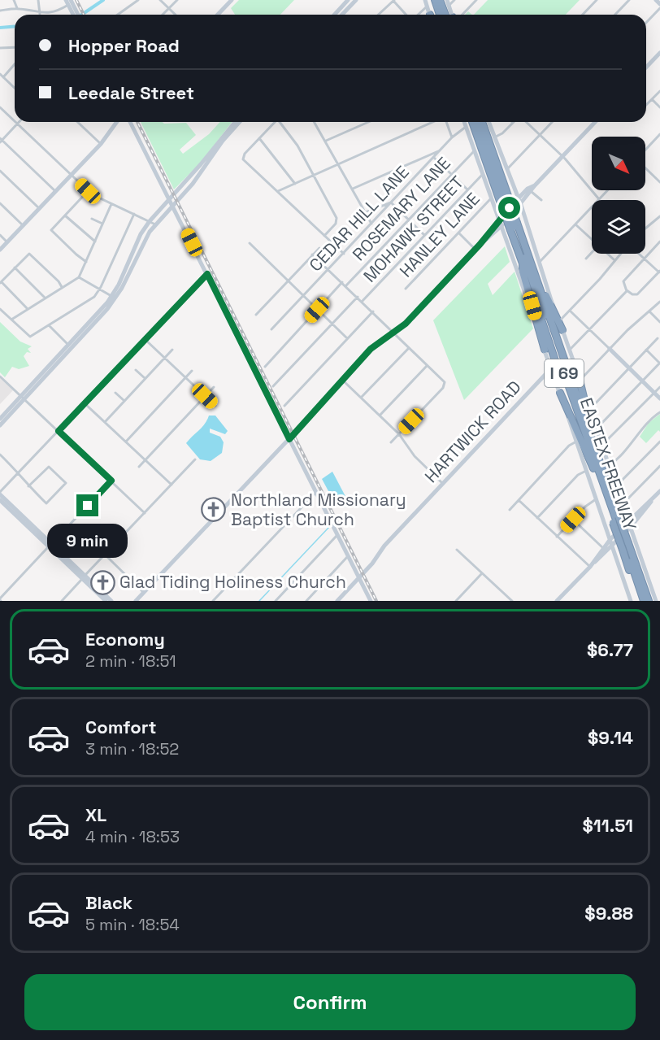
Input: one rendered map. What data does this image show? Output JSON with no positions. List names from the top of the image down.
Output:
{
  "streets": {
    "highway": ["I 69", "EASTEX FREEWAY"],
    "main road": ["HARTWICK ROAD"],
    "street": [
      "ROSEMARY LANE",
      "CEDAR HILL LANE",
      "MOHAWK STREET",
      "HANLEY LANE"
    ]
  },
  "crossings": [
    ["I 69", "EASTEX FREEWAY"]
  ],
  "places": {
    "church": ["Northland Missionary Baptist Church", "Glad Tiding Holiness Church"]
  },
  "north": "bottom right",
  "page": {
    "banner": ["Hopper Road", "Leedale Street"],
    "bubble": "9 min",
    "list": [
      {
        "name": "Economy",
        "note": "2 min · 18:51",
        "value": "$6.77"
      },
      {
        "name": "Comfort",
        "note": "3 min · 18:52",
        "value": "$9.14"
      },
      {
        "name": "XL",
        "note": "4 min · 18:53",
        "value": "$11.51"
      },
      {
        "name": "Black",
        "note": "5 min · 18:54",
        "value": "$9.88"
      }
    ],
    "buttons": "Confirm"
  }
}
